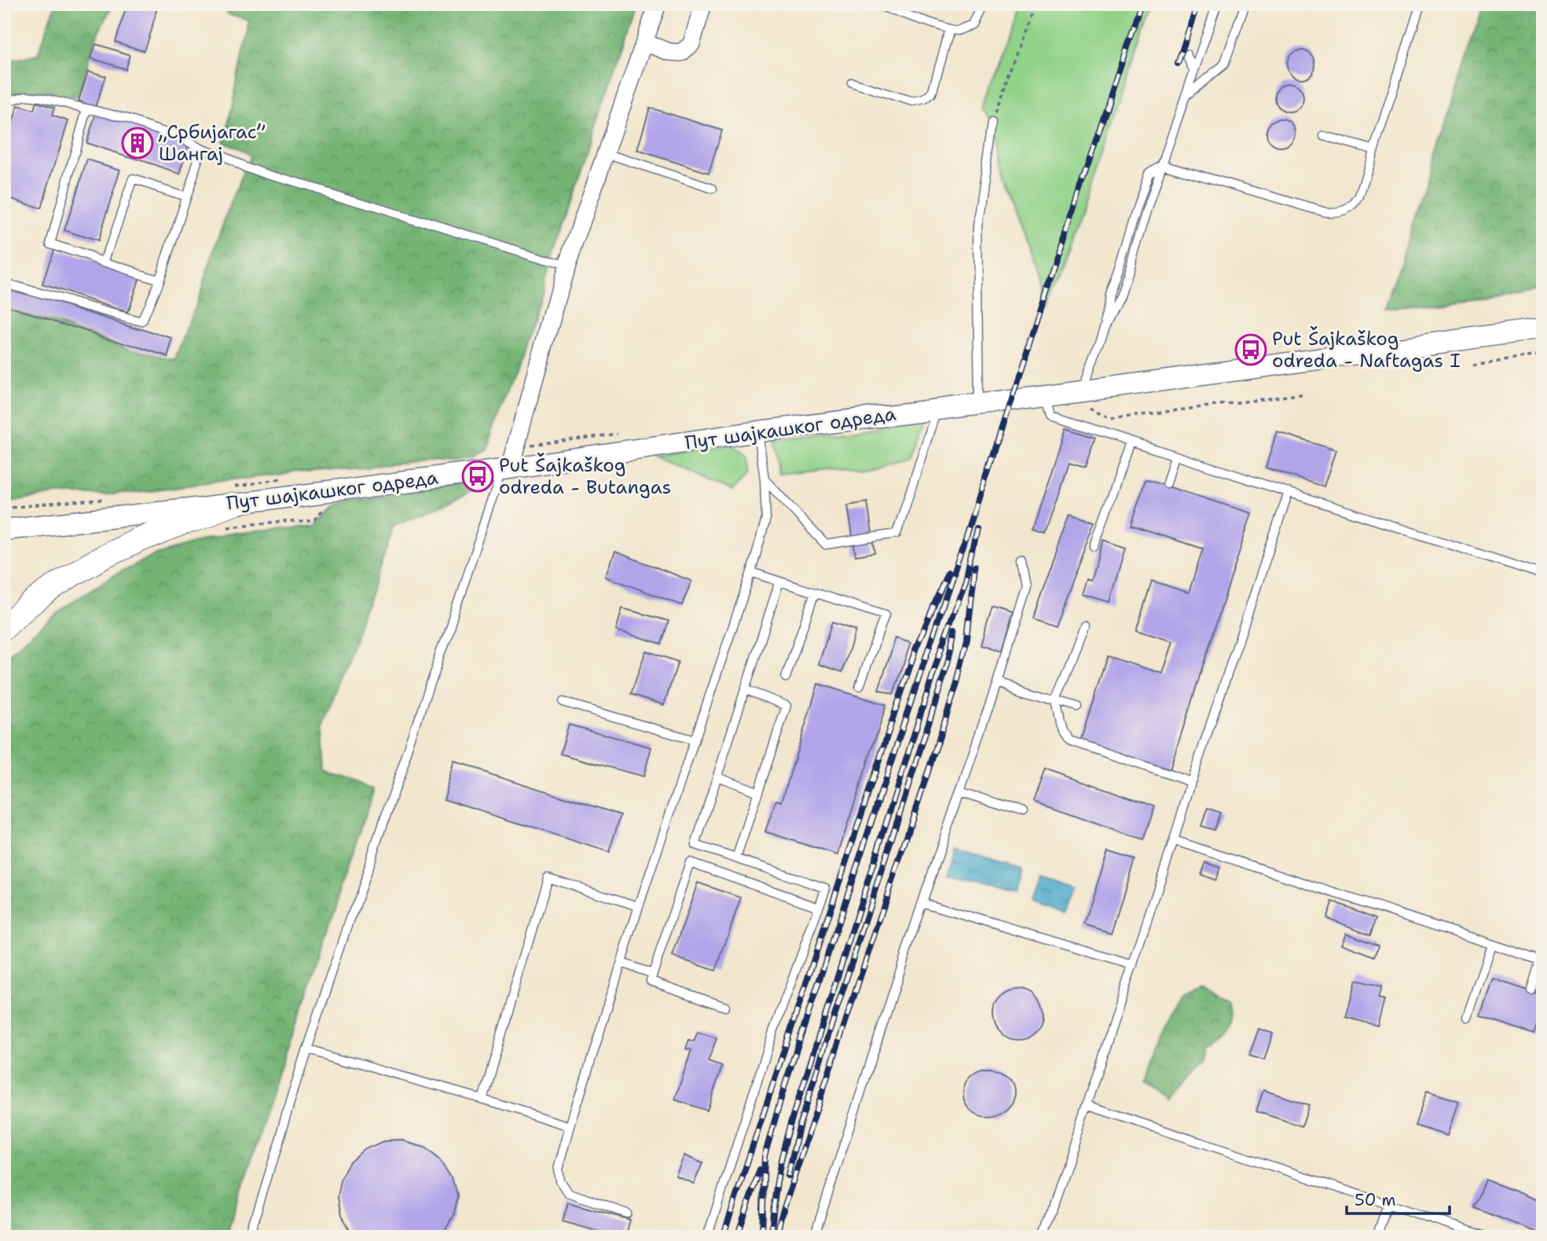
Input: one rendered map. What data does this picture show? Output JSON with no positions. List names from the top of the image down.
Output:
{
  "streets": {
    "street": ["Пут шајкашког одреда"]
  },
  "places": {
    "building": ["„Србијагас” Шангај"],
    "bus stop": ["Put Šajkaškog odreda - Naftagas I", "Put Šajkaškog odreda - Butangas"]
  },
  "scale_bar": "50 m"
}
